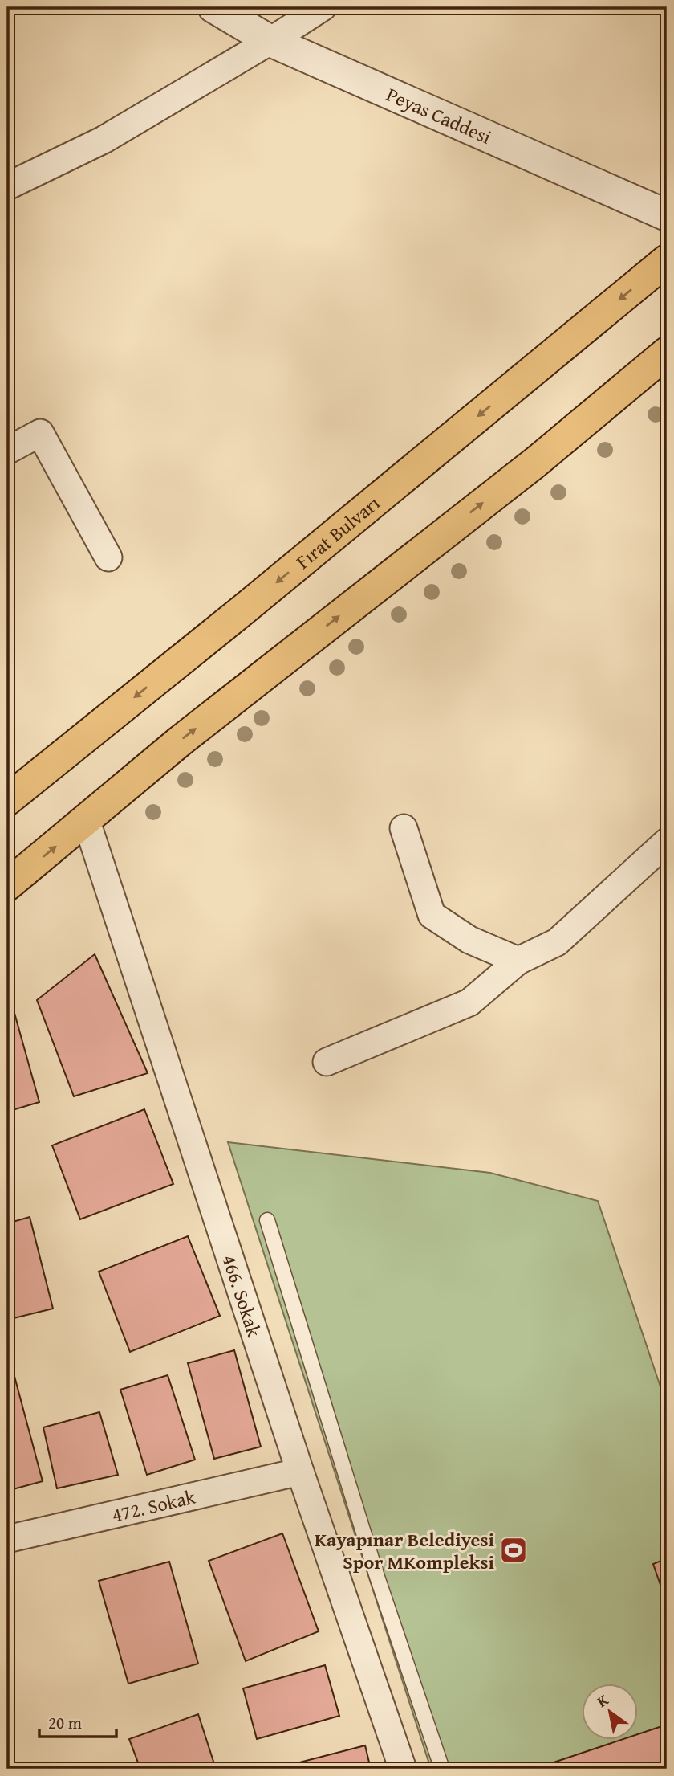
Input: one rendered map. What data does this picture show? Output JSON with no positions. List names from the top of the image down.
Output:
{
  "streets": {
    "main road": ["Fırat Bulvarı"],
    "street": ["Peyas Caddesi", "466. Sokak", "472. Sokak"]
  },
  "crossings": [
    ["466. Sokak", "472. Sokak"]
  ],
  "places": {
    "sports": ["Kayapınar Belediyesi Spor MKompleksi"]
  },
  "scale_bar": "20 m",
  "north": "top left"
}
